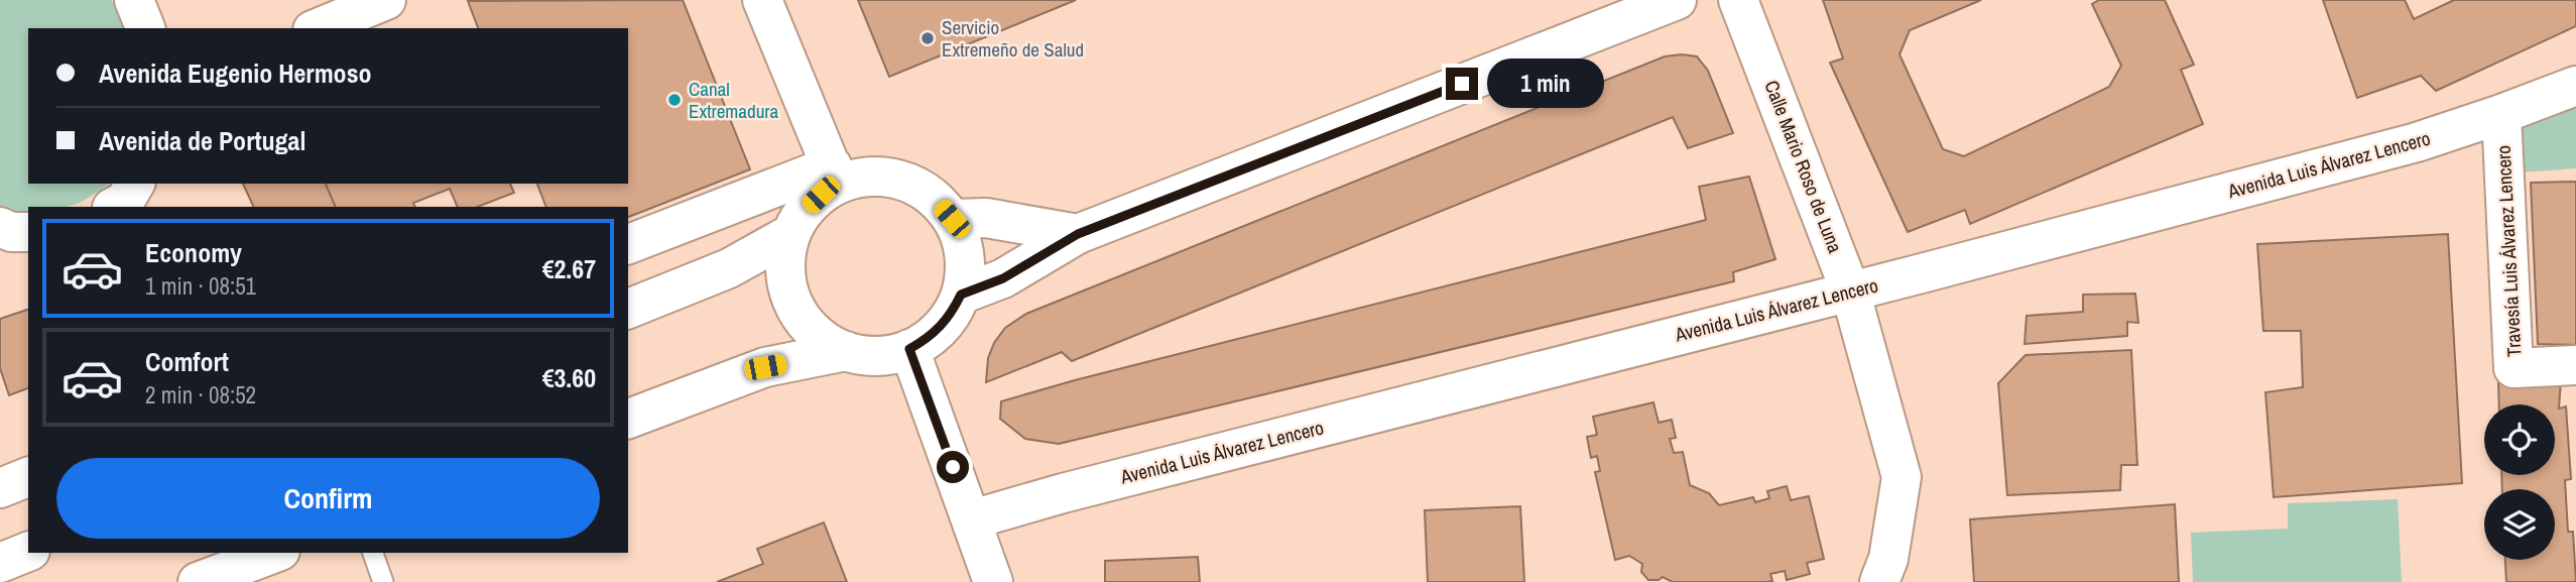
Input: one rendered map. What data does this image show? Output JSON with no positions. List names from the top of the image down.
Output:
{
  "streets": {
    "street": ["Avenida Luis Álvarez Lencero", "Calle Mario Roso de Luna", "Travesía Luis Álvarez Lencero"]
  },
  "crossings": [
    ["Avenida Luis Álvarez Lencero", "Calle Mario Roso de Luna"],
    ["Avenida Luis Álvarez Lencero", "Travesía Luis Álvarez Lencero"]
  ],
  "places": ["Servicio Extremeño de Salud", "Canal Extremadura"],
  "page": {
    "banner": ["Avenida Eugenio Hermoso", "Avenida de Portugal"],
    "bubble": "1 min",
    "list": [
      {
        "name": "Economy",
        "note": "1 min · 08:51",
        "value": "€2.67"
      },
      {
        "name": "Comfort",
        "note": "2 min · 08:52",
        "value": "€3.60"
      }
    ],
    "buttons": "Confirm"
  }
}
